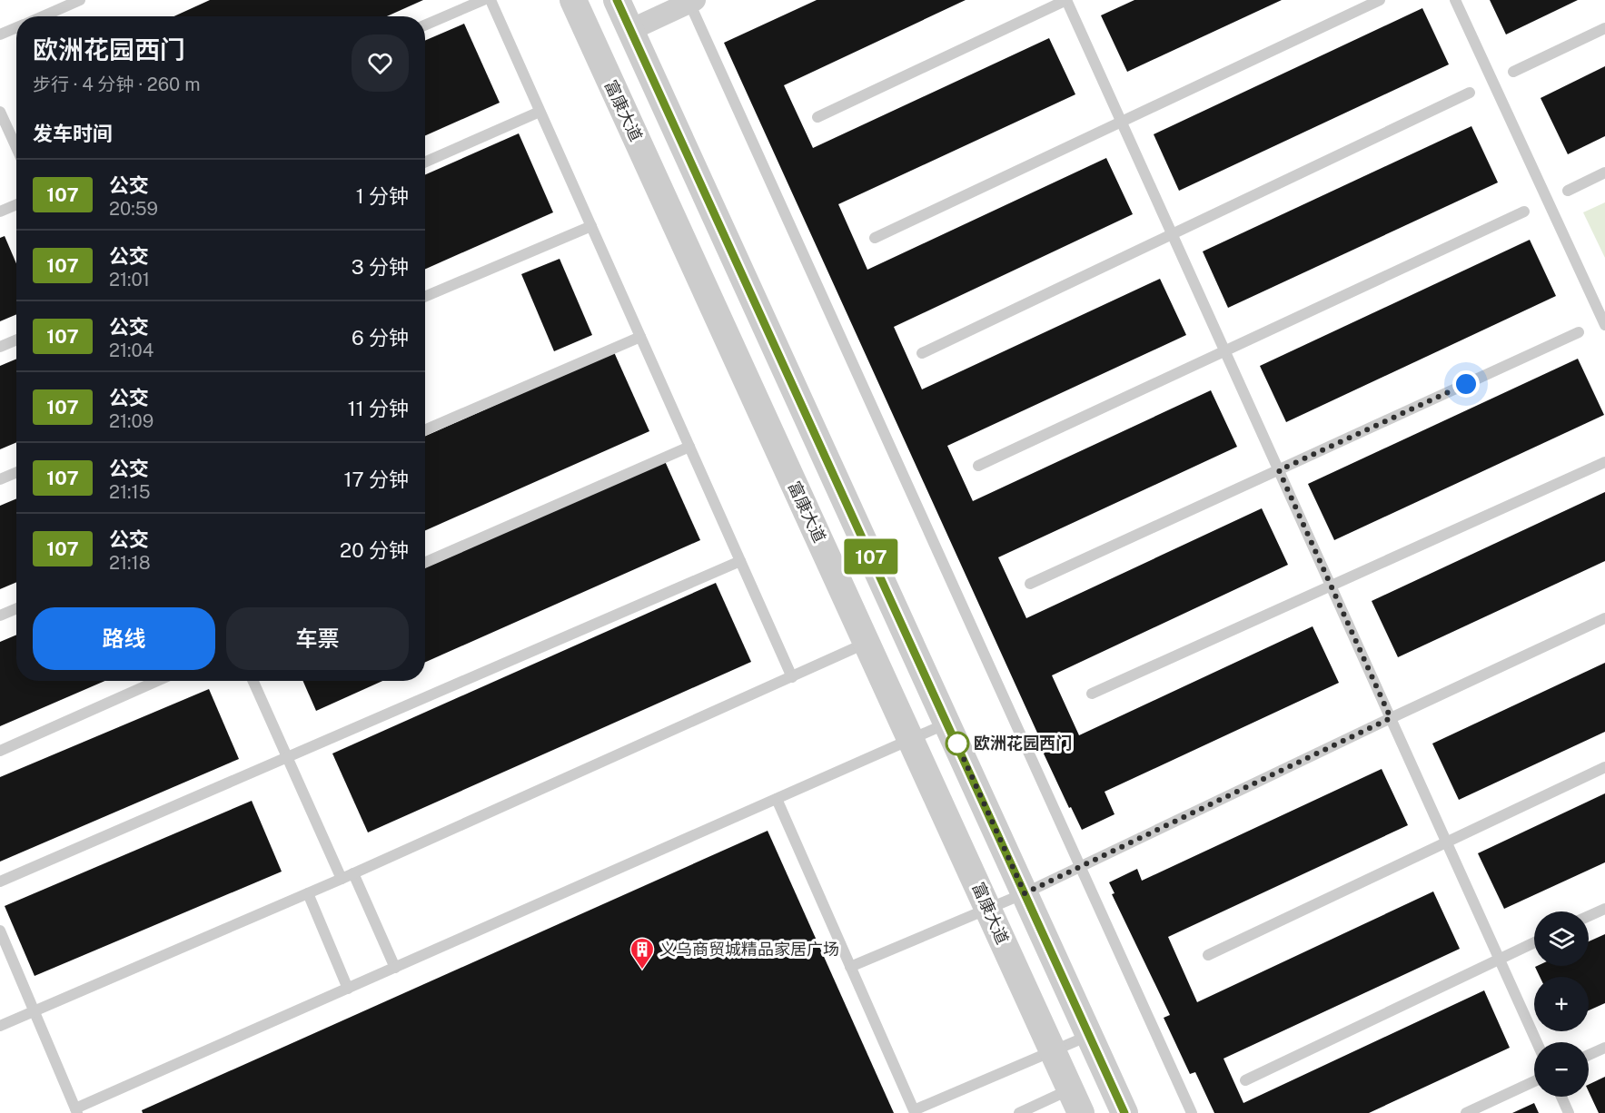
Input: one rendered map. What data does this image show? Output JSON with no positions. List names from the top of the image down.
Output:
{
  "streets": {
    "street": ["富康大道"]
  },
  "places": {
    "other": ["欧洲花园西门"],
    "building": ["义乌商贸城精品家居广场"]
  },
  "lines": ["bus line 107"],
  "page": {
    "on_map": "107",
    "heading": [
      ["欧洲花园西门", "步行 · 4 分钟 · 260 m"],
      "发车时间"
    ],
    "list": [
      {
        "mark": "107",
        "name": "公交",
        "note": "20:59",
        "value": "1 分钟"
      },
      {
        "mark": "107",
        "name": "公交",
        "note": "21:01",
        "value": "3 分钟"
      },
      {
        "mark": "107",
        "name": "公交",
        "note": "21:04",
        "value": "6 分钟"
      },
      {
        "mark": "107",
        "name": "公交",
        "note": "21:09",
        "value": "11 分钟"
      },
      {
        "mark": "107",
        "name": "公交",
        "note": "21:15",
        "value": "17 分钟"
      },
      {
        "mark": "107",
        "name": "公交",
        "note": "21:18",
        "value": "20 分钟"
      }
    ],
    "buttons": ["路线", "车票"],
    "map_buttons": ["+", "−"]
  }
}
